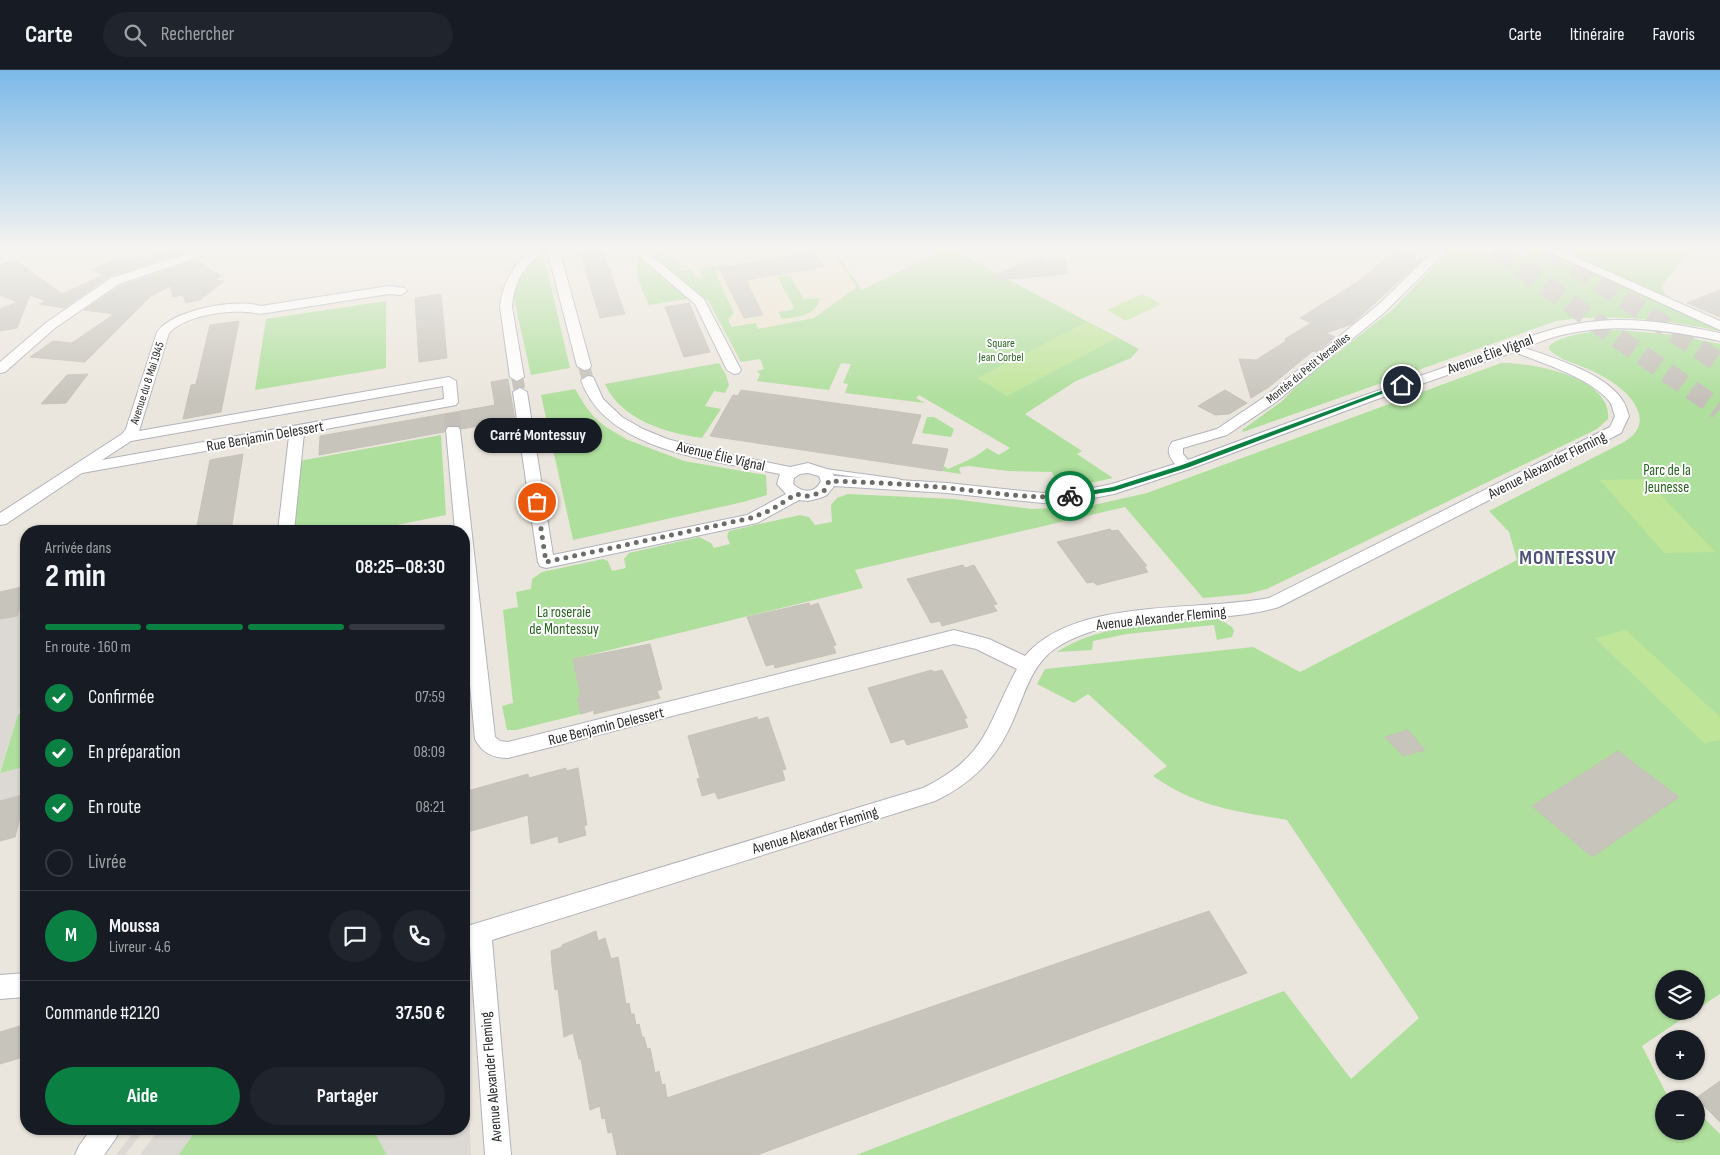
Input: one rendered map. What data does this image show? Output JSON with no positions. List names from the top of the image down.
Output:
{
  "streets": {
    "street": [
      "Avenue Élie Vignal",
      "Montée du Petit Versailles",
      "Avenue du 8 Mai 1945",
      "Rue Benjamin Delessert",
      "Avenue Alexander Fleming"
    ]
  },
  "crossings": [
    ["Avenue Élie Vignal", "Montée du Petit Versailles"],
    ["Avenue Élie Vignal", "Avenue Alexander Fleming"],
    ["Avenue du 8 Mai 1945", "Rue Benjamin Delessert"],
    ["Rue Benjamin Delessert", "Avenue Alexander Fleming"]
  ],
  "districts": ["MONTESSUY"],
  "parks": ["Square Jean Corbel", "Parc de la Jeunesse", "La roseraie de Montessuy"],
  "places": ["Carré Montessuy"],
  "page": {
    "header": "Carte",
    "search": "Rechercher",
    "nav": ["Carte", "Itinéraire", "Favoris"],
    "bubble": "Carré Montessuy",
    "heading": ["2 min", "Arrivée dans", "08:25–08:30"],
    "panel": [
      "Moussa",
      "Livreur · 4.6",
      "Commande #2120",
      "37.50 €"
    ],
    "bar": "En route · 160 m",
    "list": [
      ["Confirmée", "07:59"],
      ["En préparation", "08:09"],
      ["En route", "08:21"],
      "Livrée"
    ],
    "round": "M",
    "map_buttons": ["+", "−"],
    "buttons": ["Aide", "Partager"]
  }
}
